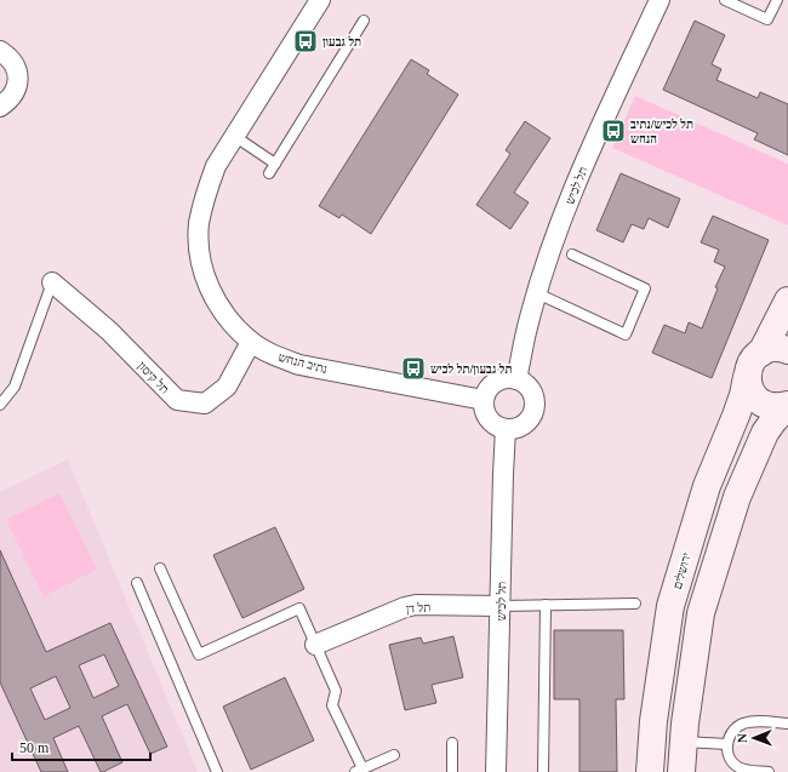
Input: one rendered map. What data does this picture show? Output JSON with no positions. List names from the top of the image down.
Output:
{
  "streets": {
    "main road": ["ירושלים"],
    "street": [
      "תל לכיש",
      "נתיב הנחש",
      "תל קיסון",
      "תל דן"
    ]
  },
  "crossings": [
    ["תל לכיש", "נתיב הנחש"],
    ["תל לכיש", "תל דן"],
    ["נתיב הנחש", "תל קיסון"]
  ],
  "places": {
    "bus stop": ["תל גבעון", "תל לכיש/נתיב הנחש", "תל גבעון/תל לכיש"]
  },
  "scale_bar": "50 m",
  "north": "left"
}
